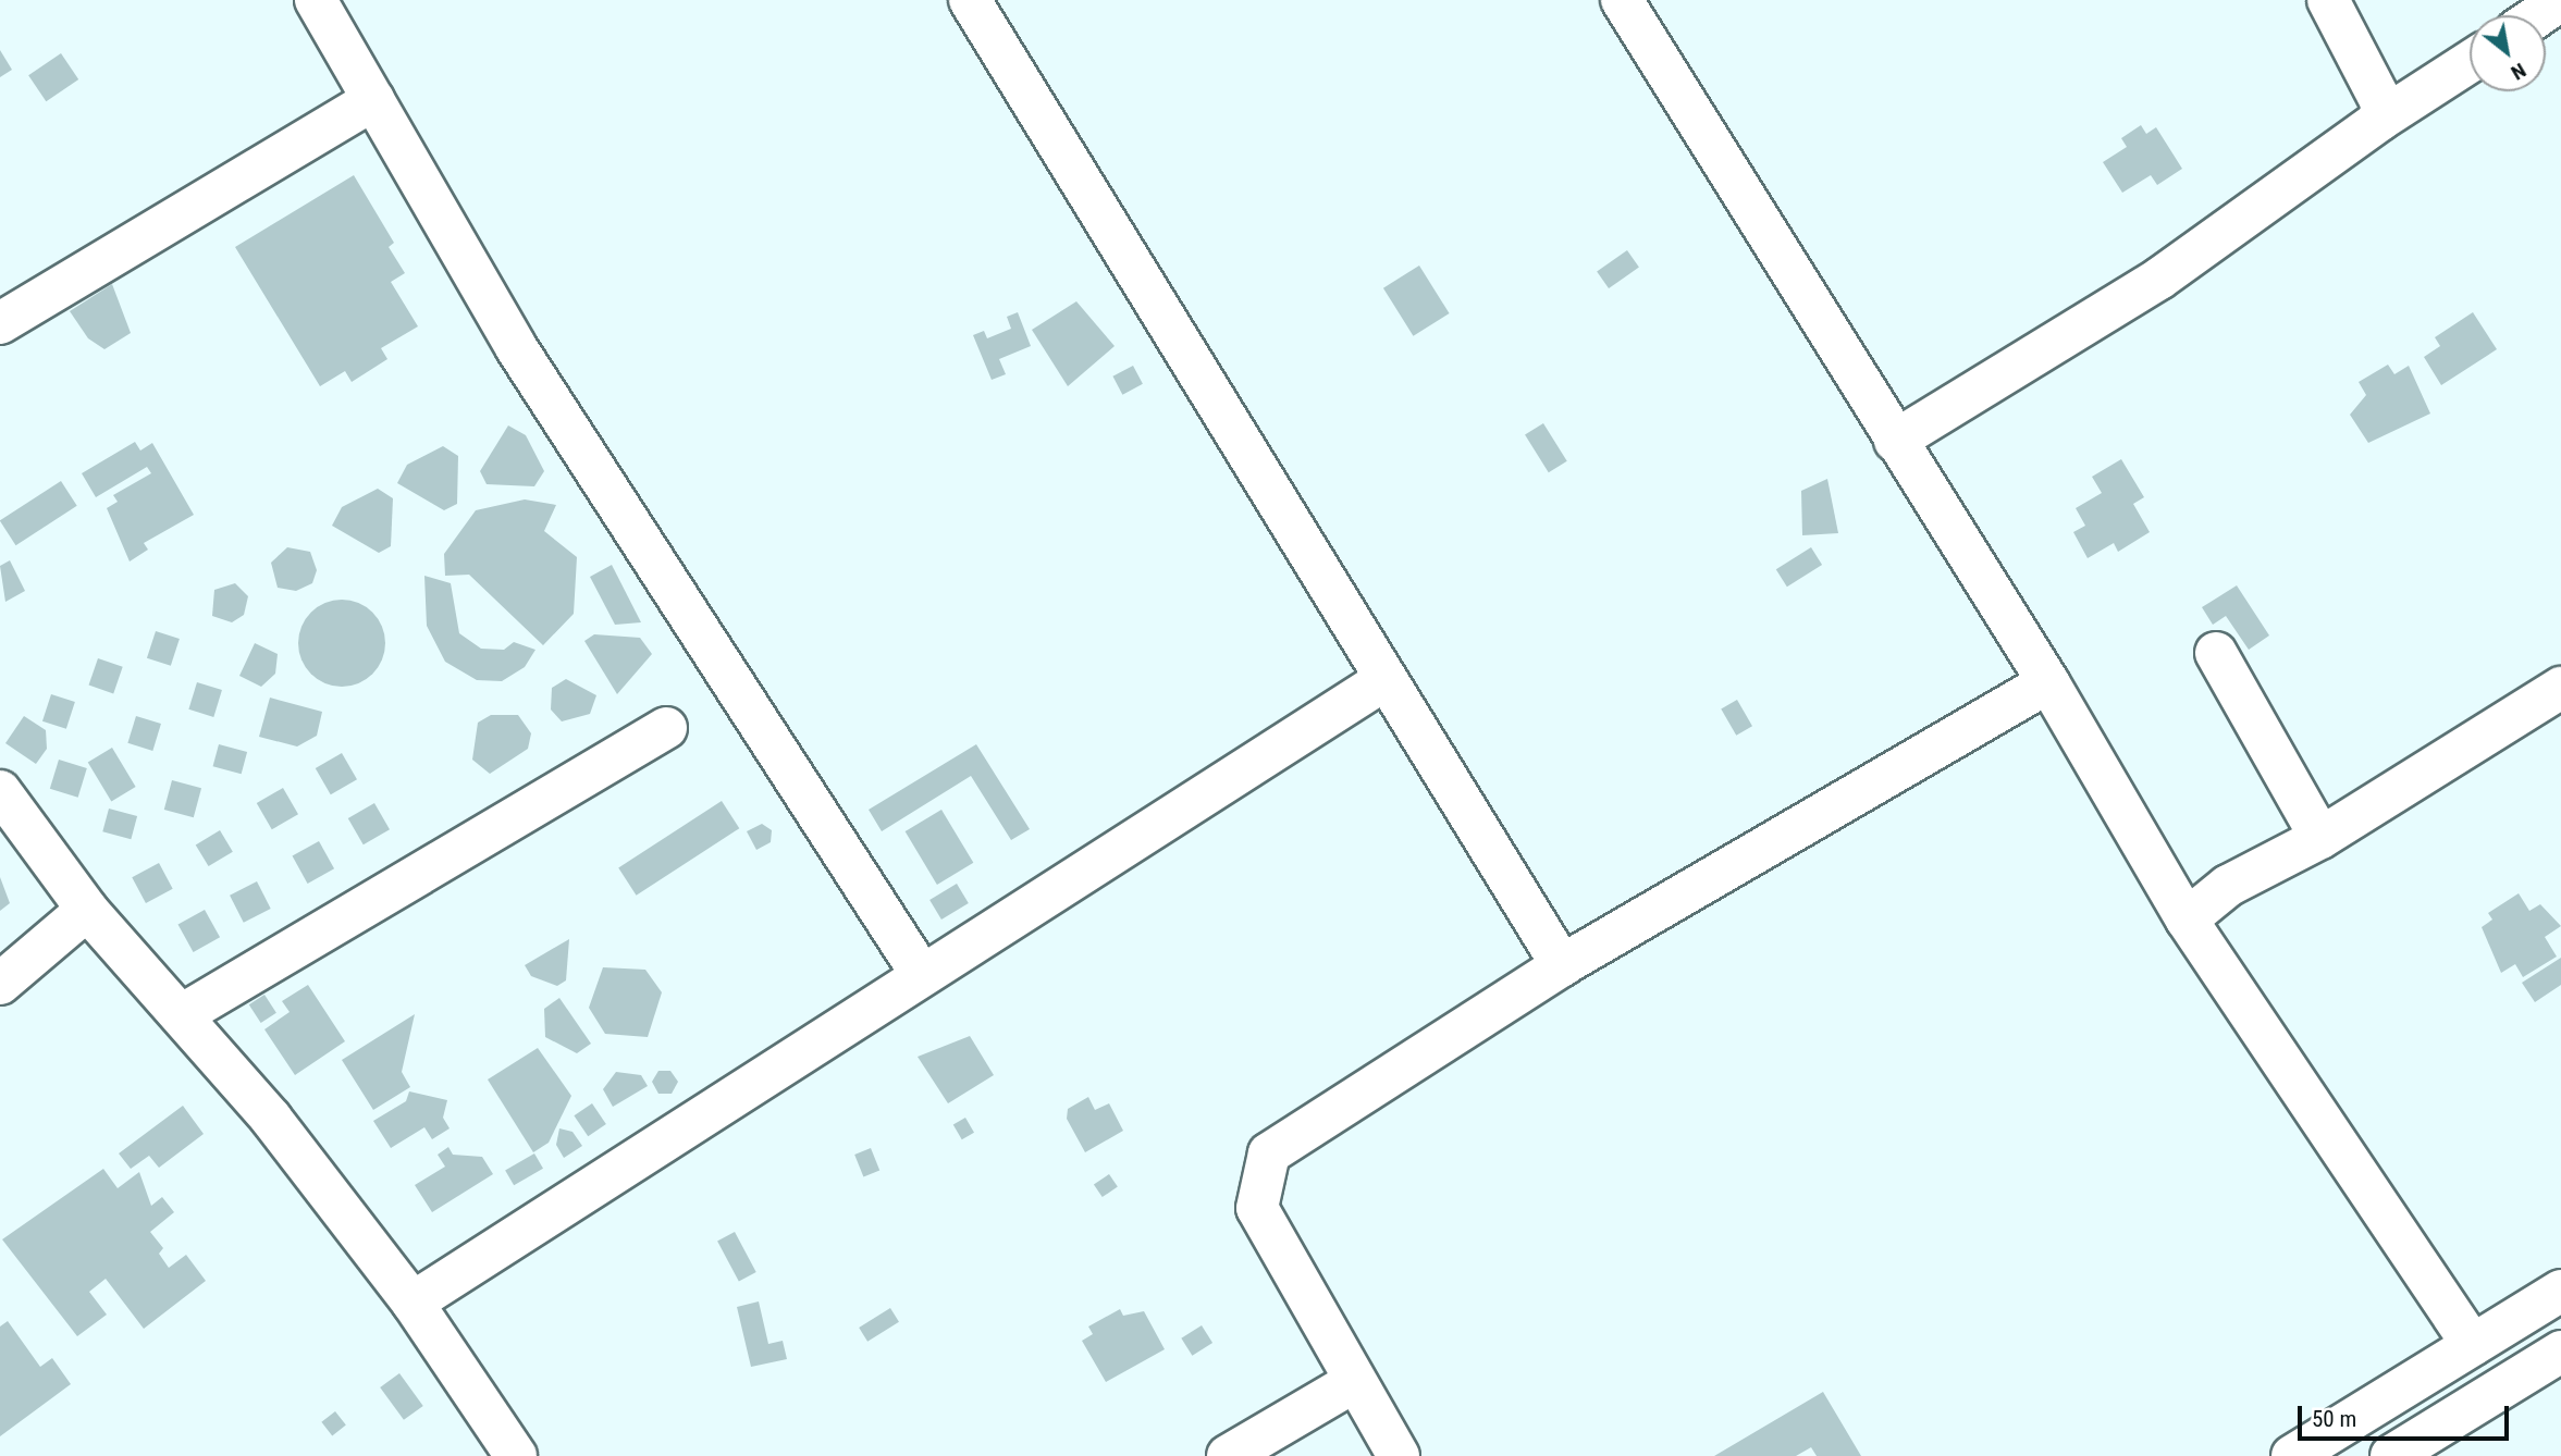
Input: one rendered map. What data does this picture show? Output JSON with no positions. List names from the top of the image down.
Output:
{
  "scale_bar": "50 m",
  "north": "bottom right"
}
